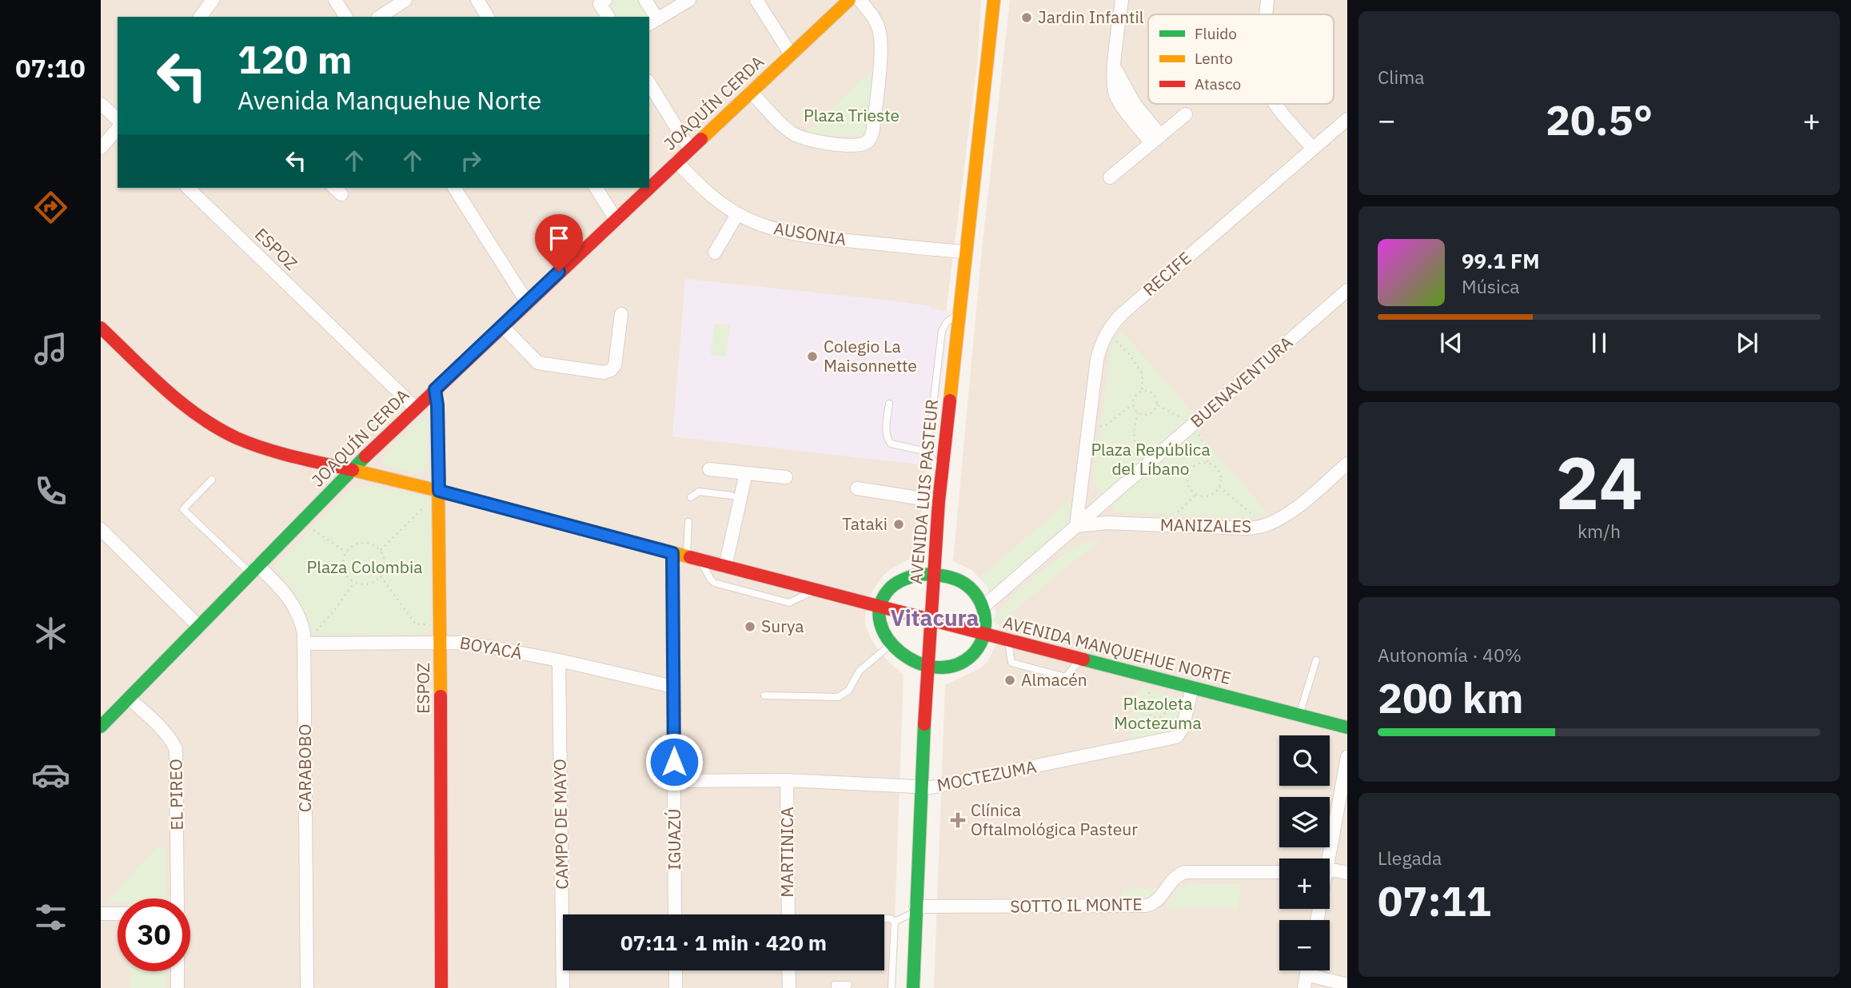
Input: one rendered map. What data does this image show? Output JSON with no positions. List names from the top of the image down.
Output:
{
  "streets": {
    "street": [
      "JOAQUÍN CERDA",
      "AUSONIA",
      "ESPOZ",
      "RECIFE",
      "BUENAVENTURA",
      "AVENIDA LUIS PASTEUR",
      "MANIZALES",
      "BOYACÁ",
      "AVENIDA MANQUEHUE NORTE",
      "CARABOBO",
      "MOCTEZUMA",
      "EL PIREO",
      "CAMPO DE MAYO",
      "IGUAZÚ",
      "MARTINICA",
      "SOTTO IL MONTE"
    ]
  },
  "crossings": [
    ["JOAQUÍN CERDA", "AUSONIA"],
    ["JOAQUÍN CERDA", "ESPOZ"],
    ["JOAQUÍN CERDA", "AVENIDA MANQUEHUE NORTE"],
    ["JOAQUÍN CERDA", "CARABOBO"],
    ["JOAQUÍN CERDA", "EL PIREO"],
    ["AUSONIA", "AVENIDA LUIS PASTEUR"],
    ["ESPOZ", "BOYACÁ"],
    ["ESPOZ", "AVENIDA MANQUEHUE NORTE"],
    ["RECIFE", "BUENAVENTURA"],
    ["RECIFE", "MANIZALES"],
    ["BUENAVENTURA", "MANIZALES"],
    ["AVENIDA LUIS PASTEUR", "AVENIDA MANQUEHUE NORTE"],
    ["AVENIDA LUIS PASTEUR", "MOCTEZUMA"],
    ["AVENIDA LUIS PASTEUR", "SOTTO IL MONTE"],
    ["BOYACÁ", "CARABOBO"],
    ["BOYACÁ", "CAMPO DE MAYO"],
    ["BOYACÁ", "IGUAZÚ"],
    ["AVENIDA MANQUEHUE NORTE", "MOCTEZUMA"],
    ["AVENIDA MANQUEHUE NORTE", "IGUAZÚ"],
    ["MOCTEZUMA", "IGUAZÚ"],
    ["MOCTEZUMA", "MARTINICA"]
  ],
  "districts": ["Vitacura"],
  "parks": [
    "Plaza Trieste",
    "Plaza República del Líbano",
    "Plaza Colombia",
    "Plazoleta Moctezuma"
  ],
  "places": {
    "other": [
      "Jardin Infantil",
      "Colegio La Maisonnette",
      "Tataki",
      "Surya",
      "Almacén"
    ],
    "health": ["Clínica Oftalmológica Pasteur"]
  },
  "legend": ["Fluido", "Lento", "Atasco"],
  "page": {
    "tabs": "07:10",
    "tile": [
      "Clima",
      ["24", "km/h"],
      ["Autonomía · 40%", "200 km"],
      ["Llegada", "07:11"]
    ],
    "turn": ["120 m", "Avenida Manquehue Norte"],
    "heat": ["−", "20.5°", "+"],
    "song": ["99.1 FM", "Música"],
    "map_buttons": ["+", "−"],
    "limit": "30",
    "trip": "07:11 · 1 min · 420 m"
  }
}
